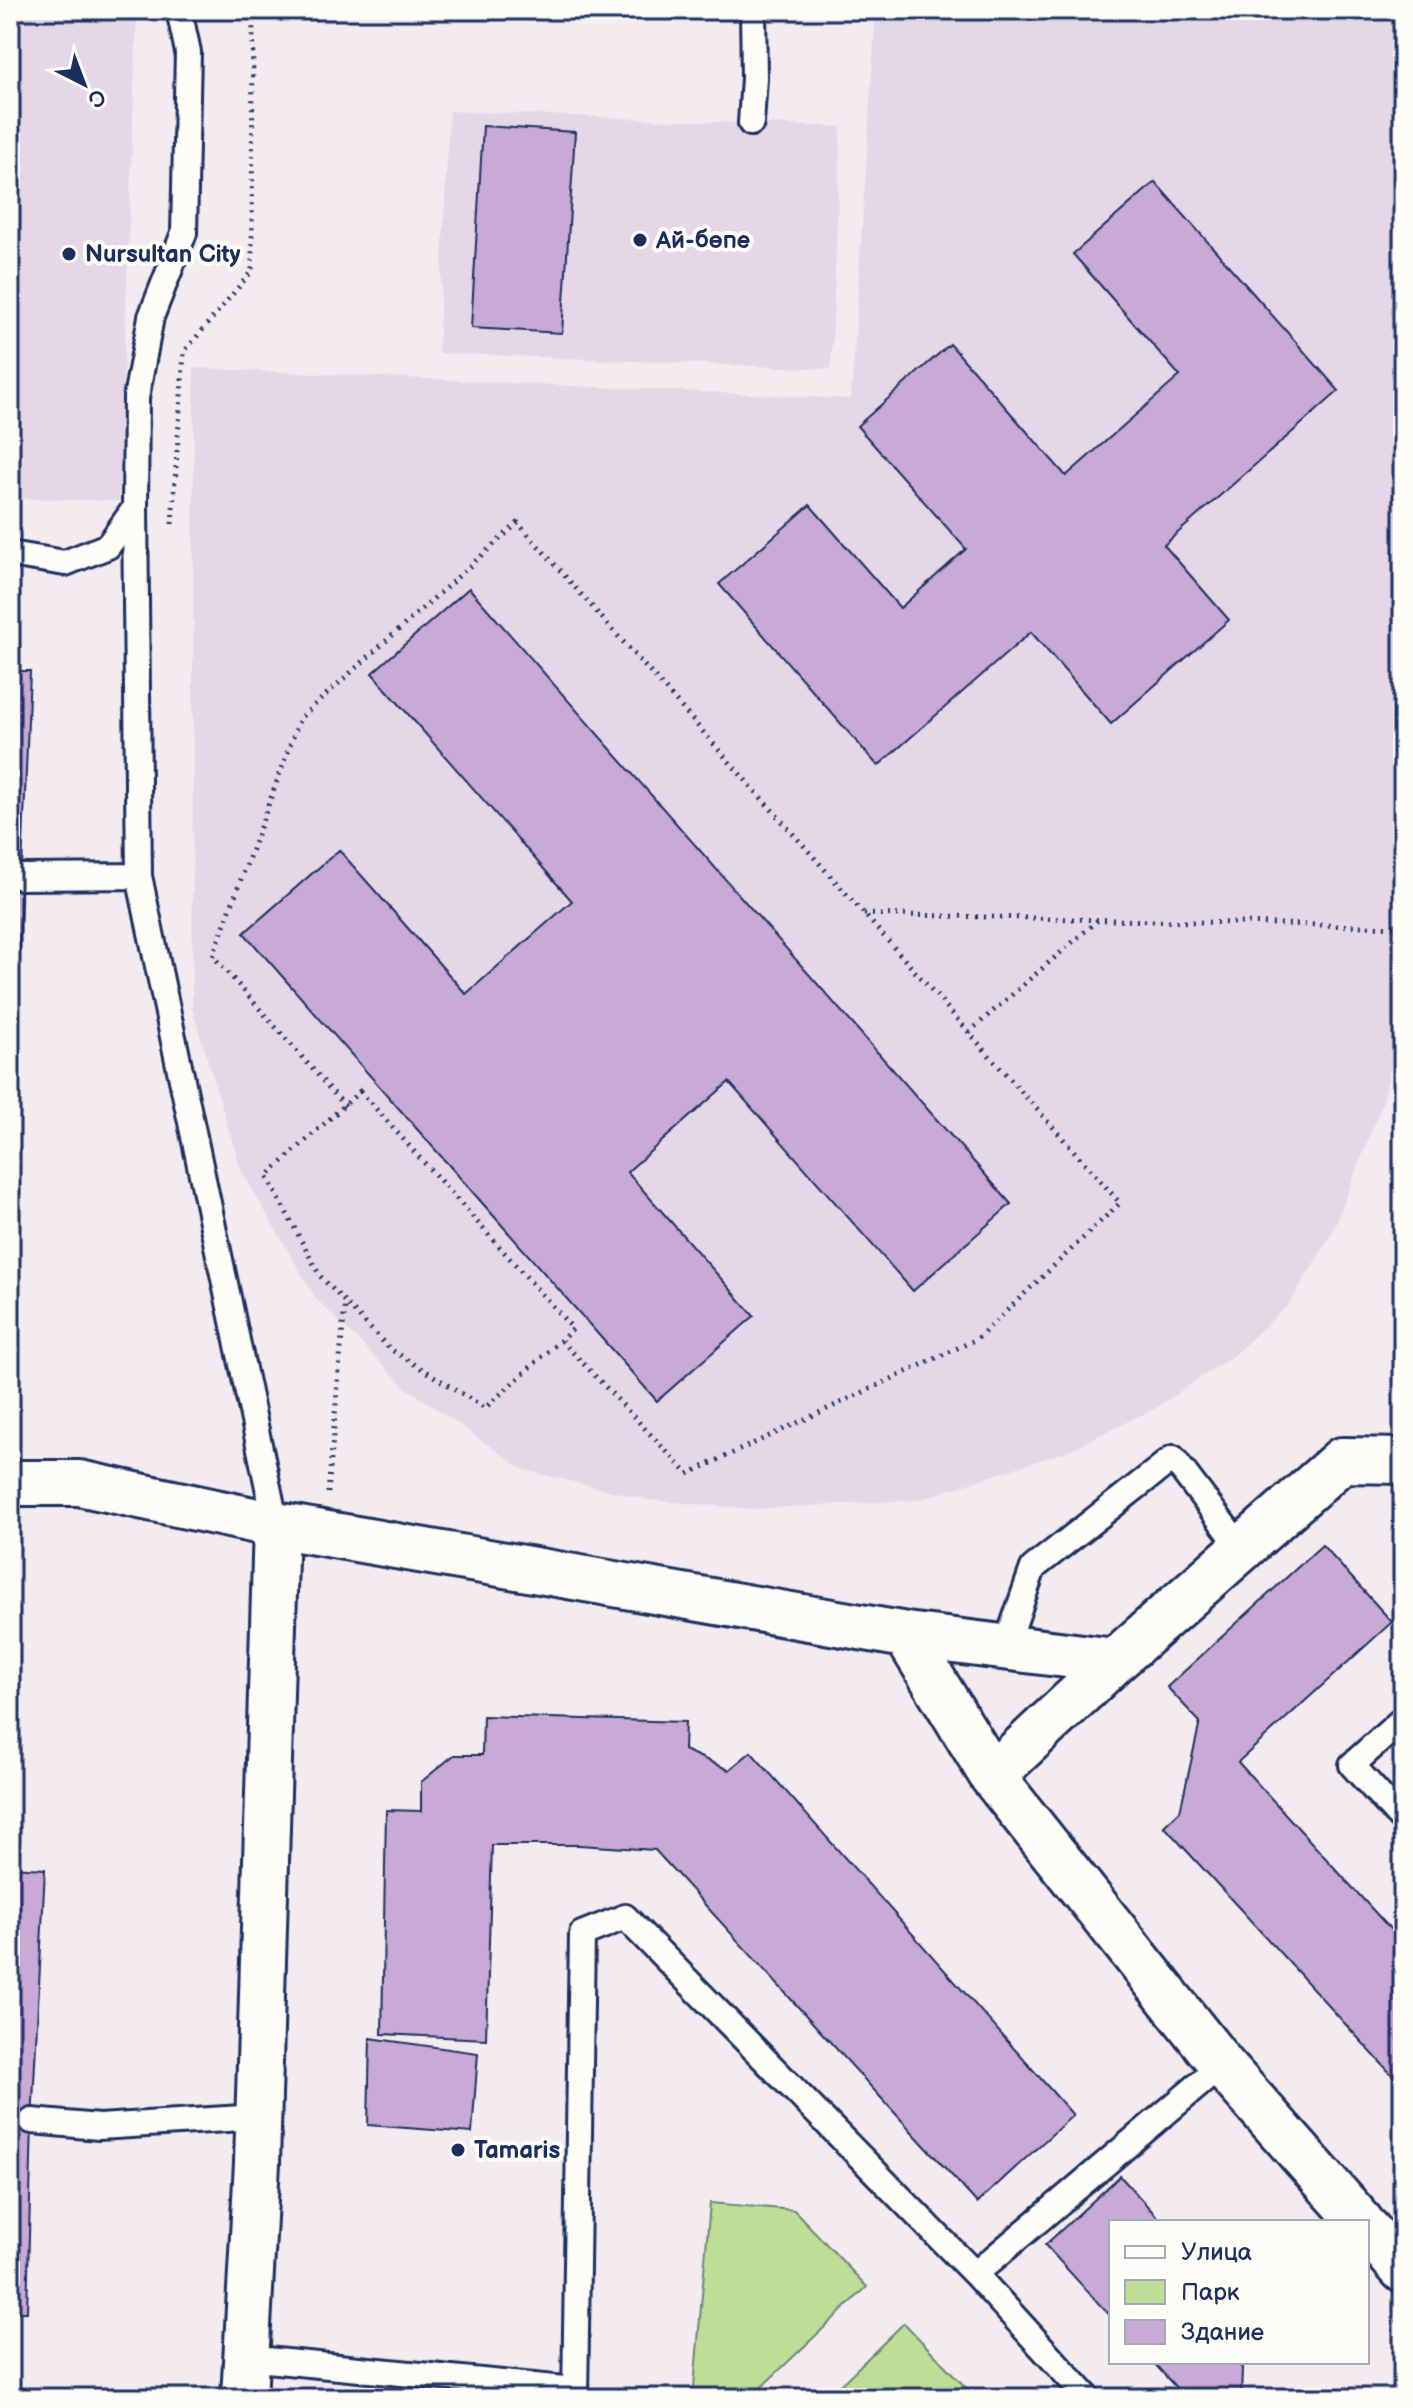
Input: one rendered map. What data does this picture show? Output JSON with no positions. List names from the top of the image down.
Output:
{
  "places": ["Ай-бөпе", "Nursultan City", "Tamaris"],
  "legend": ["Улица", "Парк", "Здание"],
  "north": "bottom right"
}
